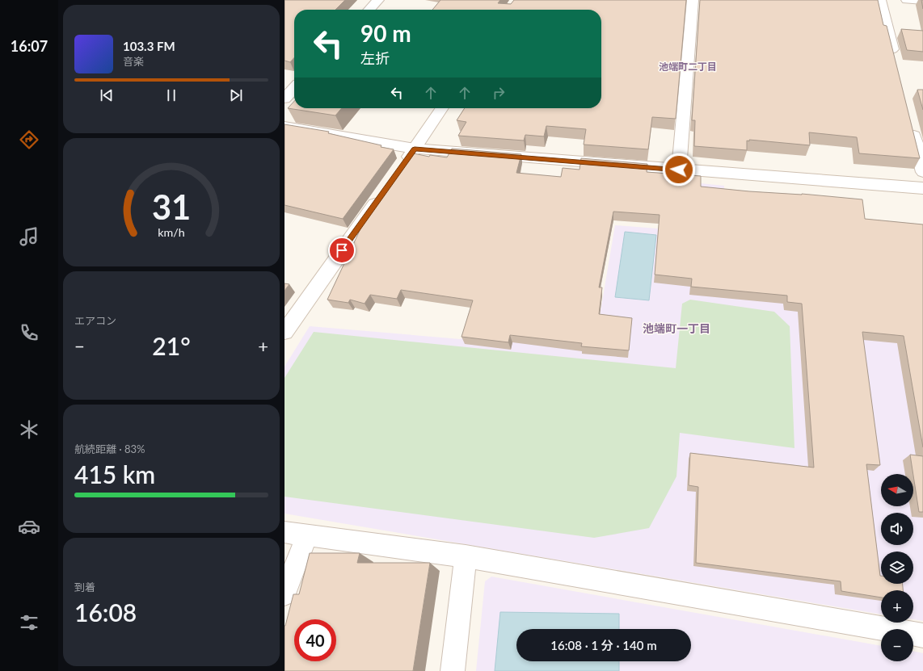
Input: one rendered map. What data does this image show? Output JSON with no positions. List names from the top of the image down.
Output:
{
  "districts": ["池端町二丁目", "池端町一丁目"],
  "north": "left",
  "page": {
    "tabs": "16:07",
    "turn": ["90 m", "左折"],
    "song": ["103.3 FM", "音楽"],
    "tile": [
      "エアコン",
      ["航続距離 · 83%", "415 km"],
      ["到着", "16:08"]
    ],
    "heat": ["−", "21°", "+"],
    "map_buttons": ["+", "−"],
    "limit": "40",
    "trip": "16:08 · 1 分 · 140 m",
    "gauge": ["31", "km/h"]
  }
}
